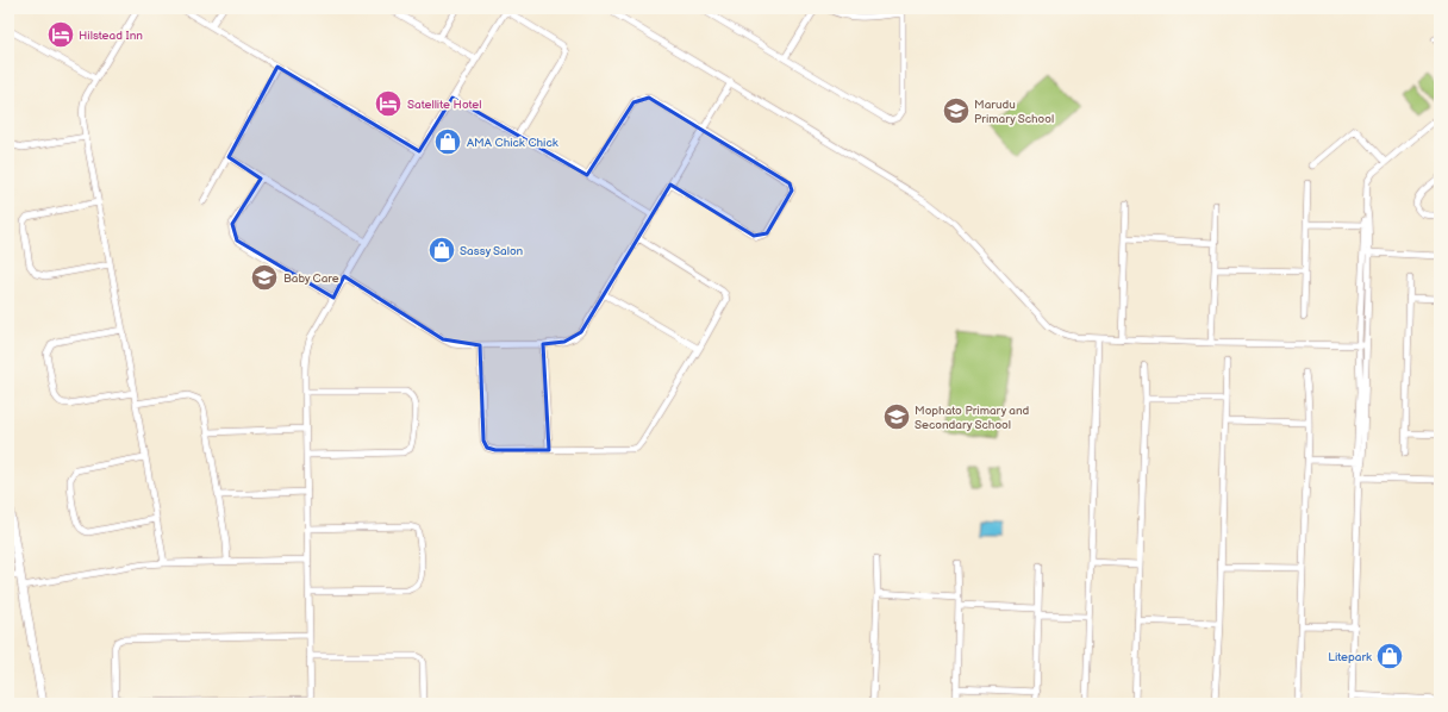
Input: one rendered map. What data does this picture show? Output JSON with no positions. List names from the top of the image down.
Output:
{
  "places": {
    "hotel": ["Hilstead Inn", "Satellite Hotel"],
    "school or university": ["Marudu Primary School", "Baby Care", "Mophato Primary and Secondary School"],
    "shop": ["AMA Chick Chick", "Sassy Salon", "Litepark"]
  }
}
